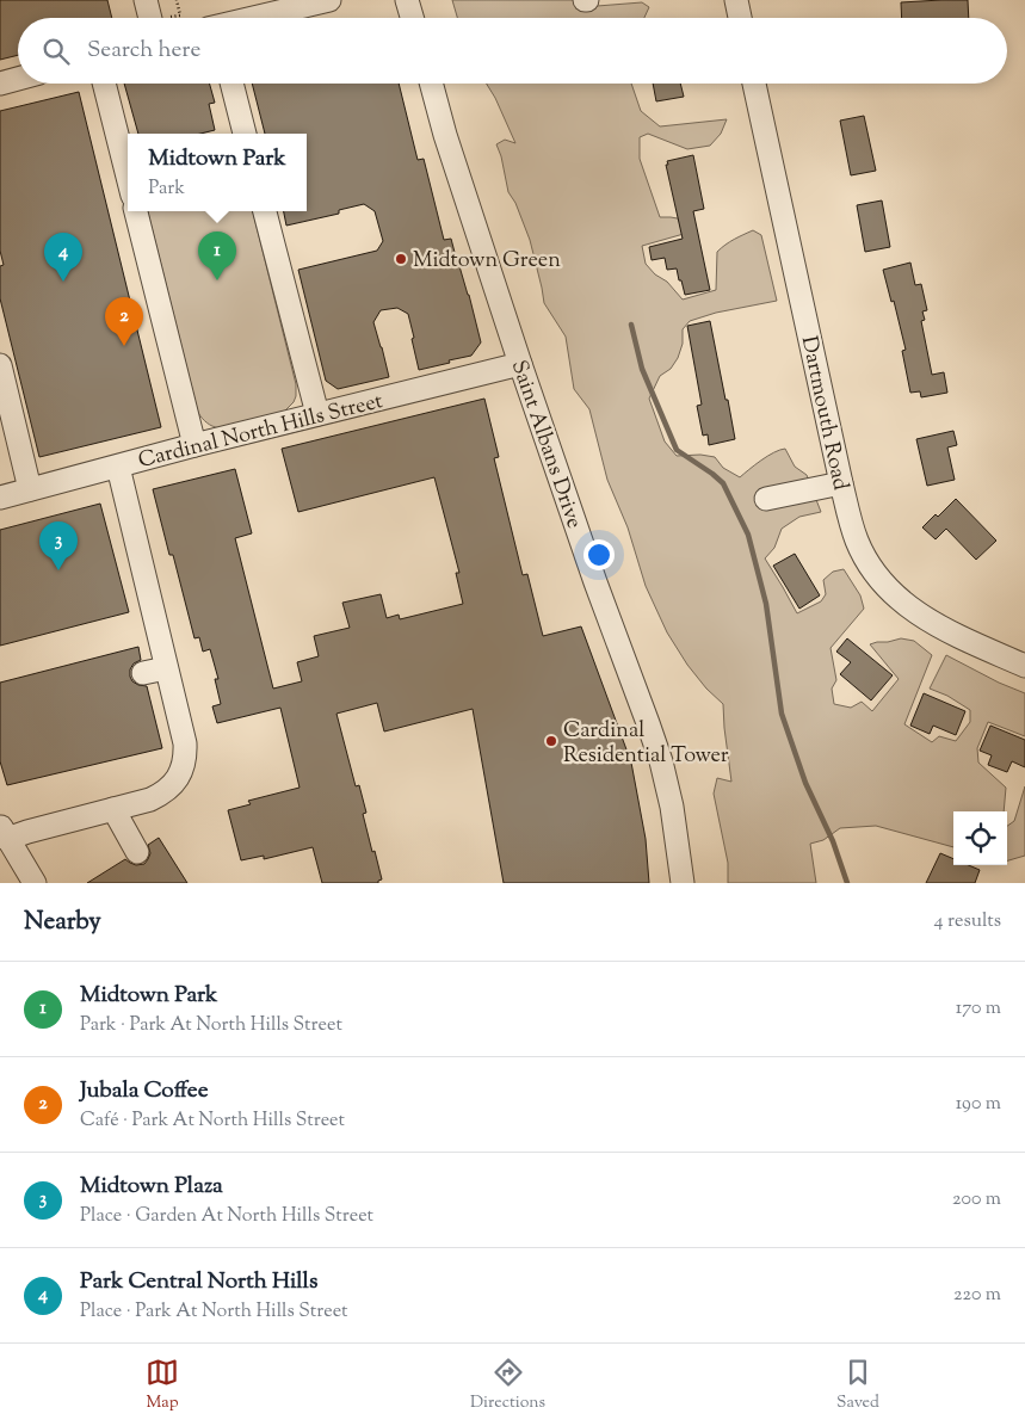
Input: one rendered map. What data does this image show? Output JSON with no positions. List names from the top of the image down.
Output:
{
  "streets": {
    "street": ["Dartmouth Road", "Cardinal North Hills Street", "Saint Albans Drive"]
  },
  "crossings": [
    ["Cardinal North Hills Street", "Saint Albans Drive"]
  ],
  "places": ["Midtown Green", "Cardinal Residential Tower"],
  "page": {
    "search": "Search here",
    "popup": ["Midtown Park", "Park"],
    "pins": [
      "1",
      "4",
      "2",
      "3"
    ],
    "heading": ["Nearby", "4 results"],
    "list": [
      {
        "mark": "1",
        "name": "Midtown Park",
        "note": "Park · Park At North Hills Street",
        "value": "170 m"
      },
      {
        "mark": "2",
        "name": "Jubala Coffee",
        "note": "Café · Park At North Hills Street",
        "value": "190 m"
      },
      {
        "mark": "3",
        "name": "Midtown Plaza",
        "note": "Place · Garden At North Hills Street",
        "value": "200 m"
      },
      {
        "mark": "4",
        "name": "Park Central North Hills",
        "note": "Place · Park At North Hills Street",
        "value": "220 m"
      }
    ],
    "nav": ["Map", "Directions", "Saved"]
  }
}
